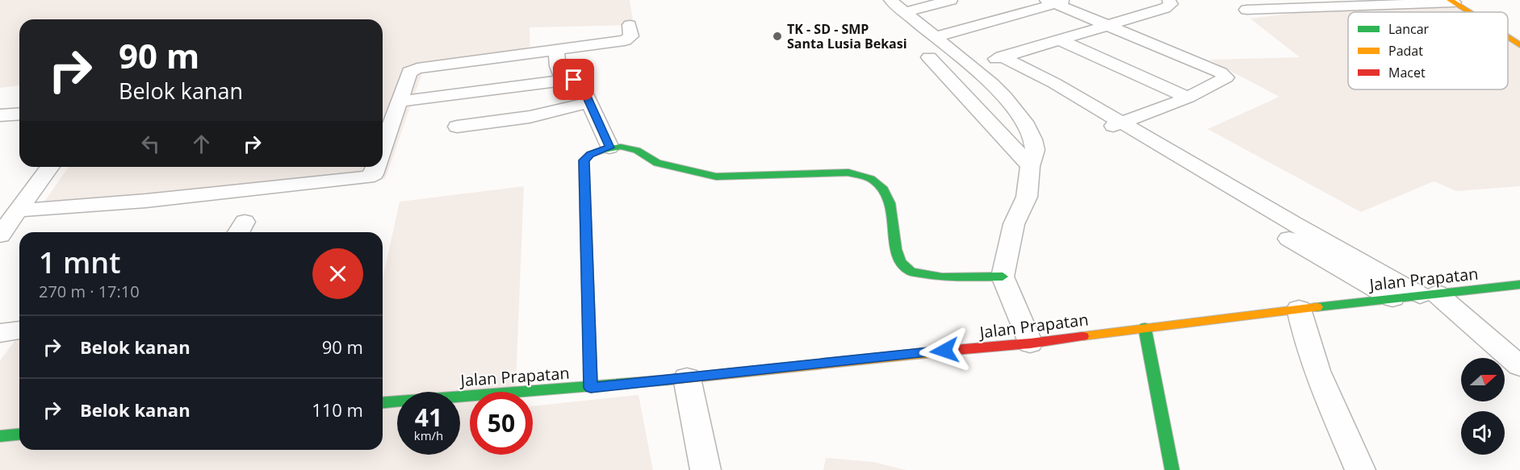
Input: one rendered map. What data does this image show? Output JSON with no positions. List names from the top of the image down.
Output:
{
  "streets": {
    "street": ["Jalan Prapatan"]
  },
  "places": ["TK - SD - SMP Santa Lusia Bekasi"],
  "legend": ["Lancar", "Padat", "Macet"],
  "north": "right",
  "page": {
    "turn": ["90 m", "Belok kanan"],
    "heading": ["1 mnt", "270 m · 17:10"],
    "list": [
      {
        "name": "Belok kanan",
        "value": "90 m"
      },
      {
        "name": "Belok kanan",
        "value": "110 m"
      }
    ],
    "speed": "41 km/h",
    "limit": "50"
  }
}
